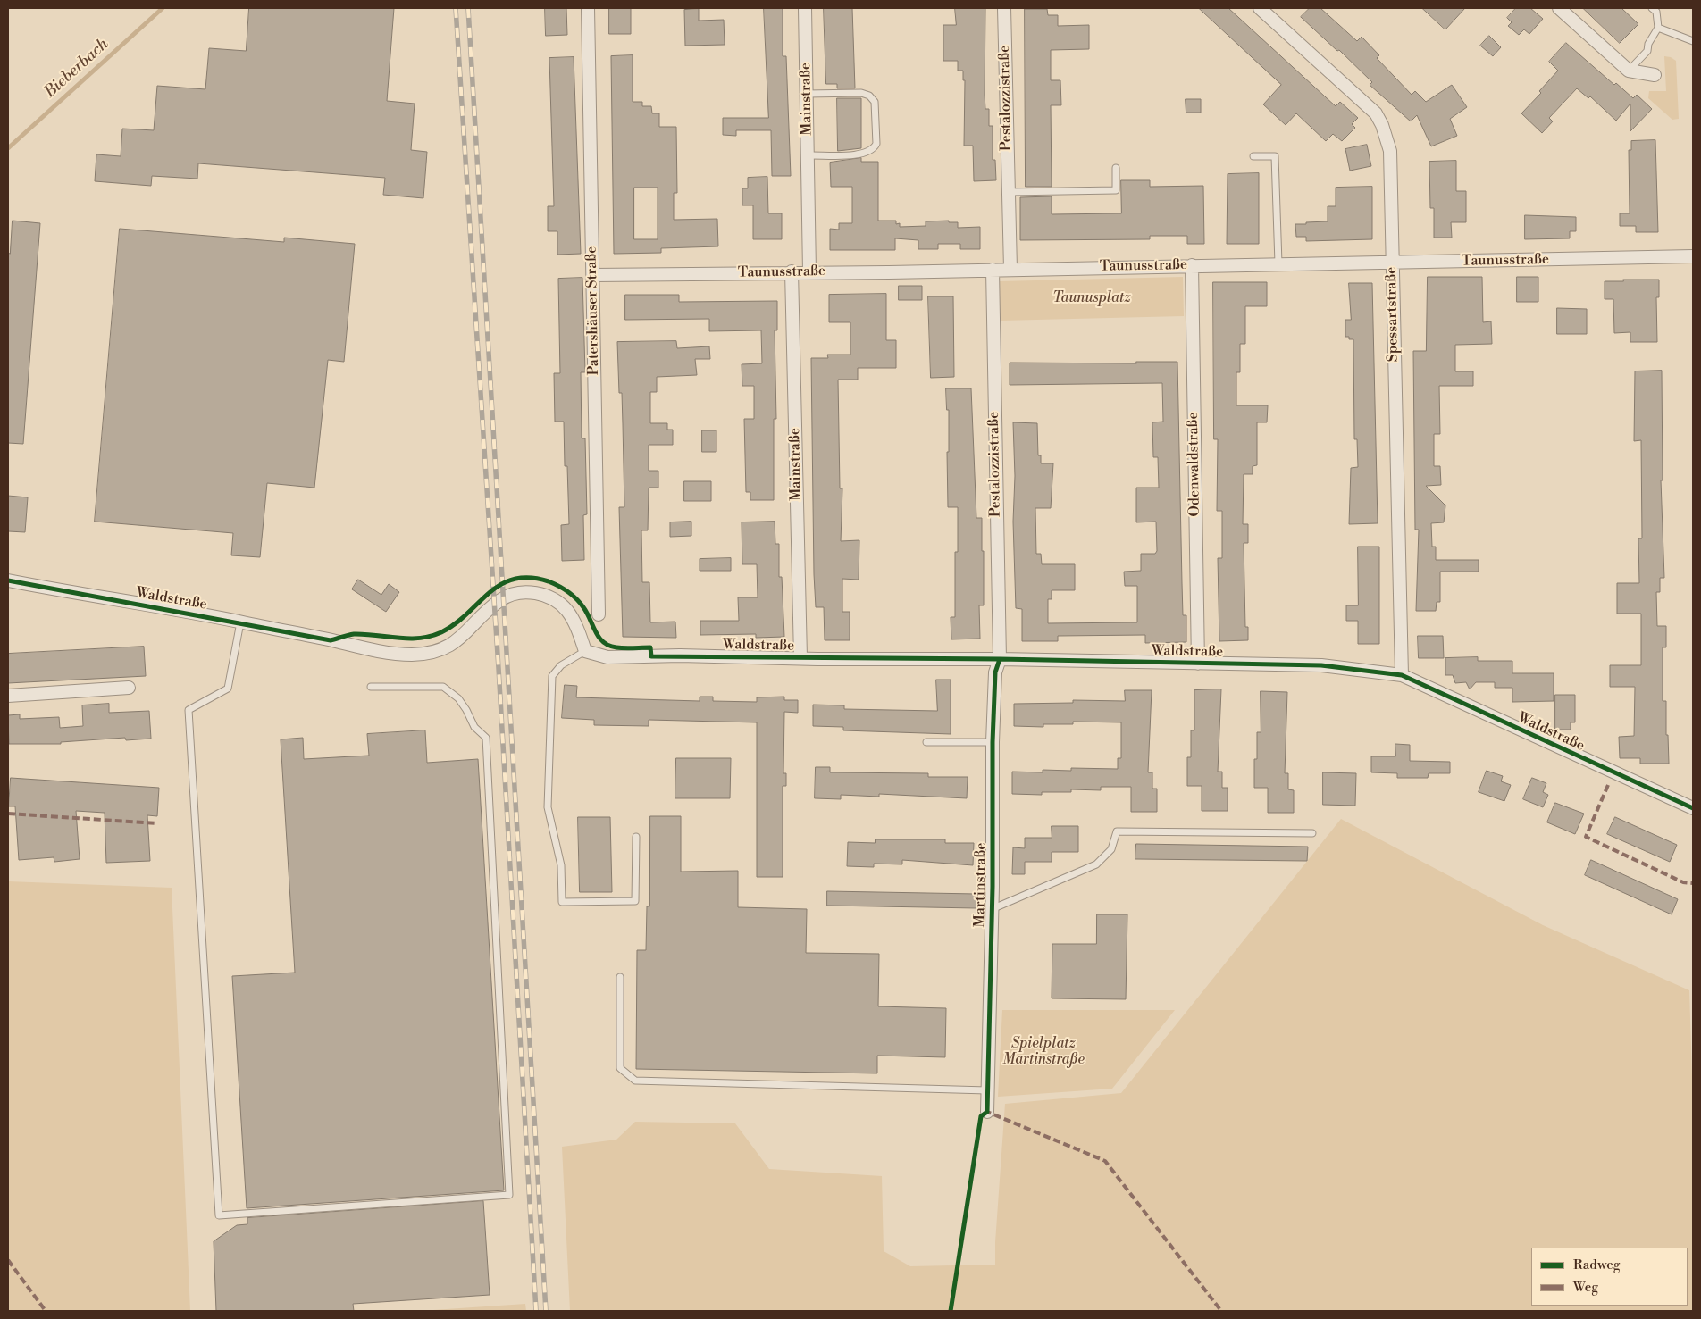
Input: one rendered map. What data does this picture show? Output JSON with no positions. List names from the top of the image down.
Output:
{
  "streets": {
    "street": [
      "Pestalozzistraße",
      "Mainstraße",
      "Taunusstraße",
      "Patershäuser Straße",
      "Spessartstraße",
      "Odenwaldstraße",
      "Waldstraße",
      "Martinstraße"
    ]
  },
  "crossings": [
    ["Pestalozzistraße", "Taunusstraße"],
    ["Pestalozzistraße", "Waldstraße"],
    ["Pestalozzistraße", "Martinstraße"],
    ["Mainstraße", "Taunusstraße"],
    ["Mainstraße", "Waldstraße"],
    ["Taunusstraße", "Patershäuser Straße"],
    ["Taunusstraße", "Spessartstraße"],
    ["Taunusstraße", "Odenwaldstraße"],
    ["Spessartstraße", "Waldstraße"],
    ["Odenwaldstraße", "Waldstraße"],
    ["Waldstraße", "Martinstraße"]
  ],
  "water": ["Bieberbach"],
  "parks": ["Taunusplatz", "Spielplatz Martinstraße"],
  "legend": ["Radweg", "Weg"]
}
